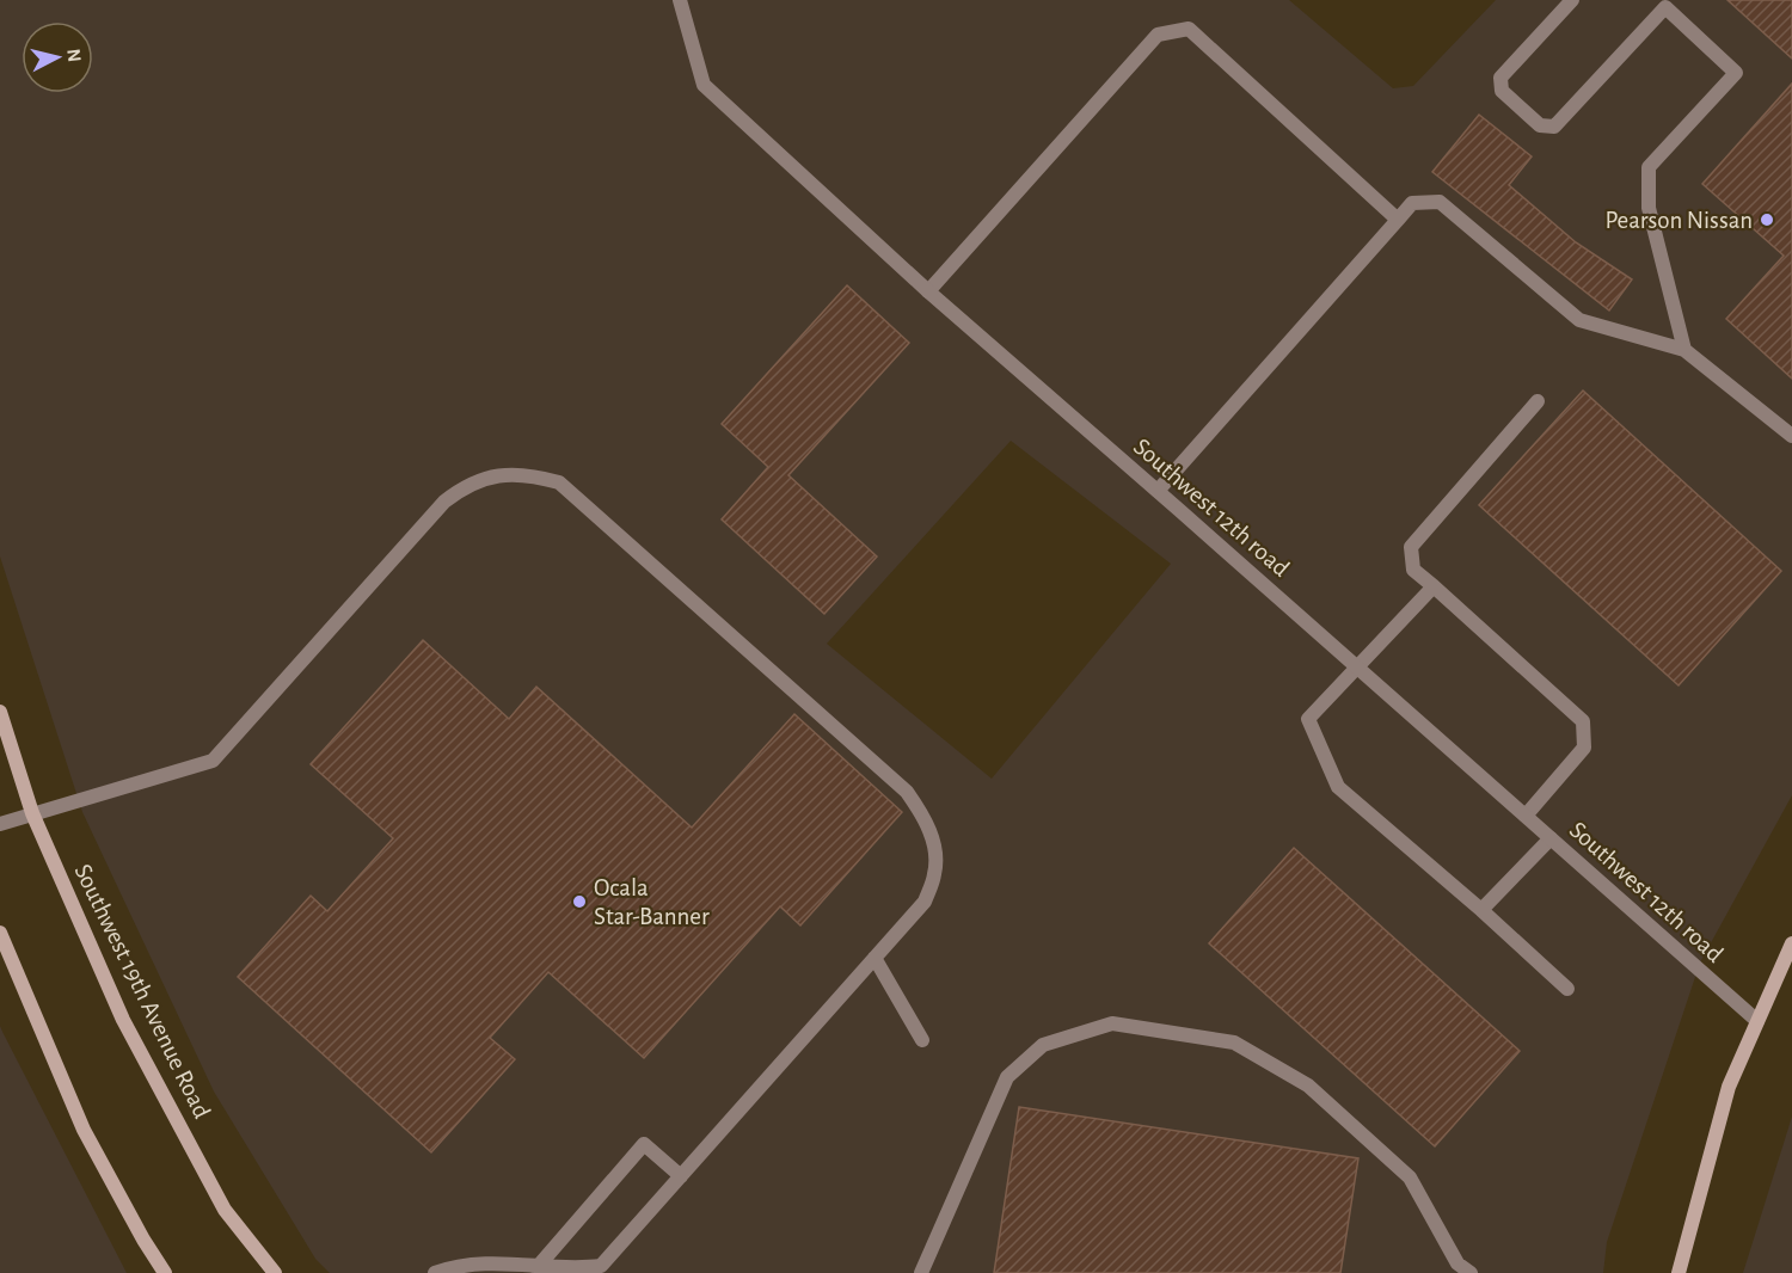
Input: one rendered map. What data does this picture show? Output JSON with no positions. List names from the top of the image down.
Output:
{
  "streets": {
    "main road": ["Southwest 19th Avenue Road"],
    "street": ["Southwest 12th road"]
  },
  "places": ["Pearson Nissan", "Ocala Star-Banner"],
  "north": "right"
}
